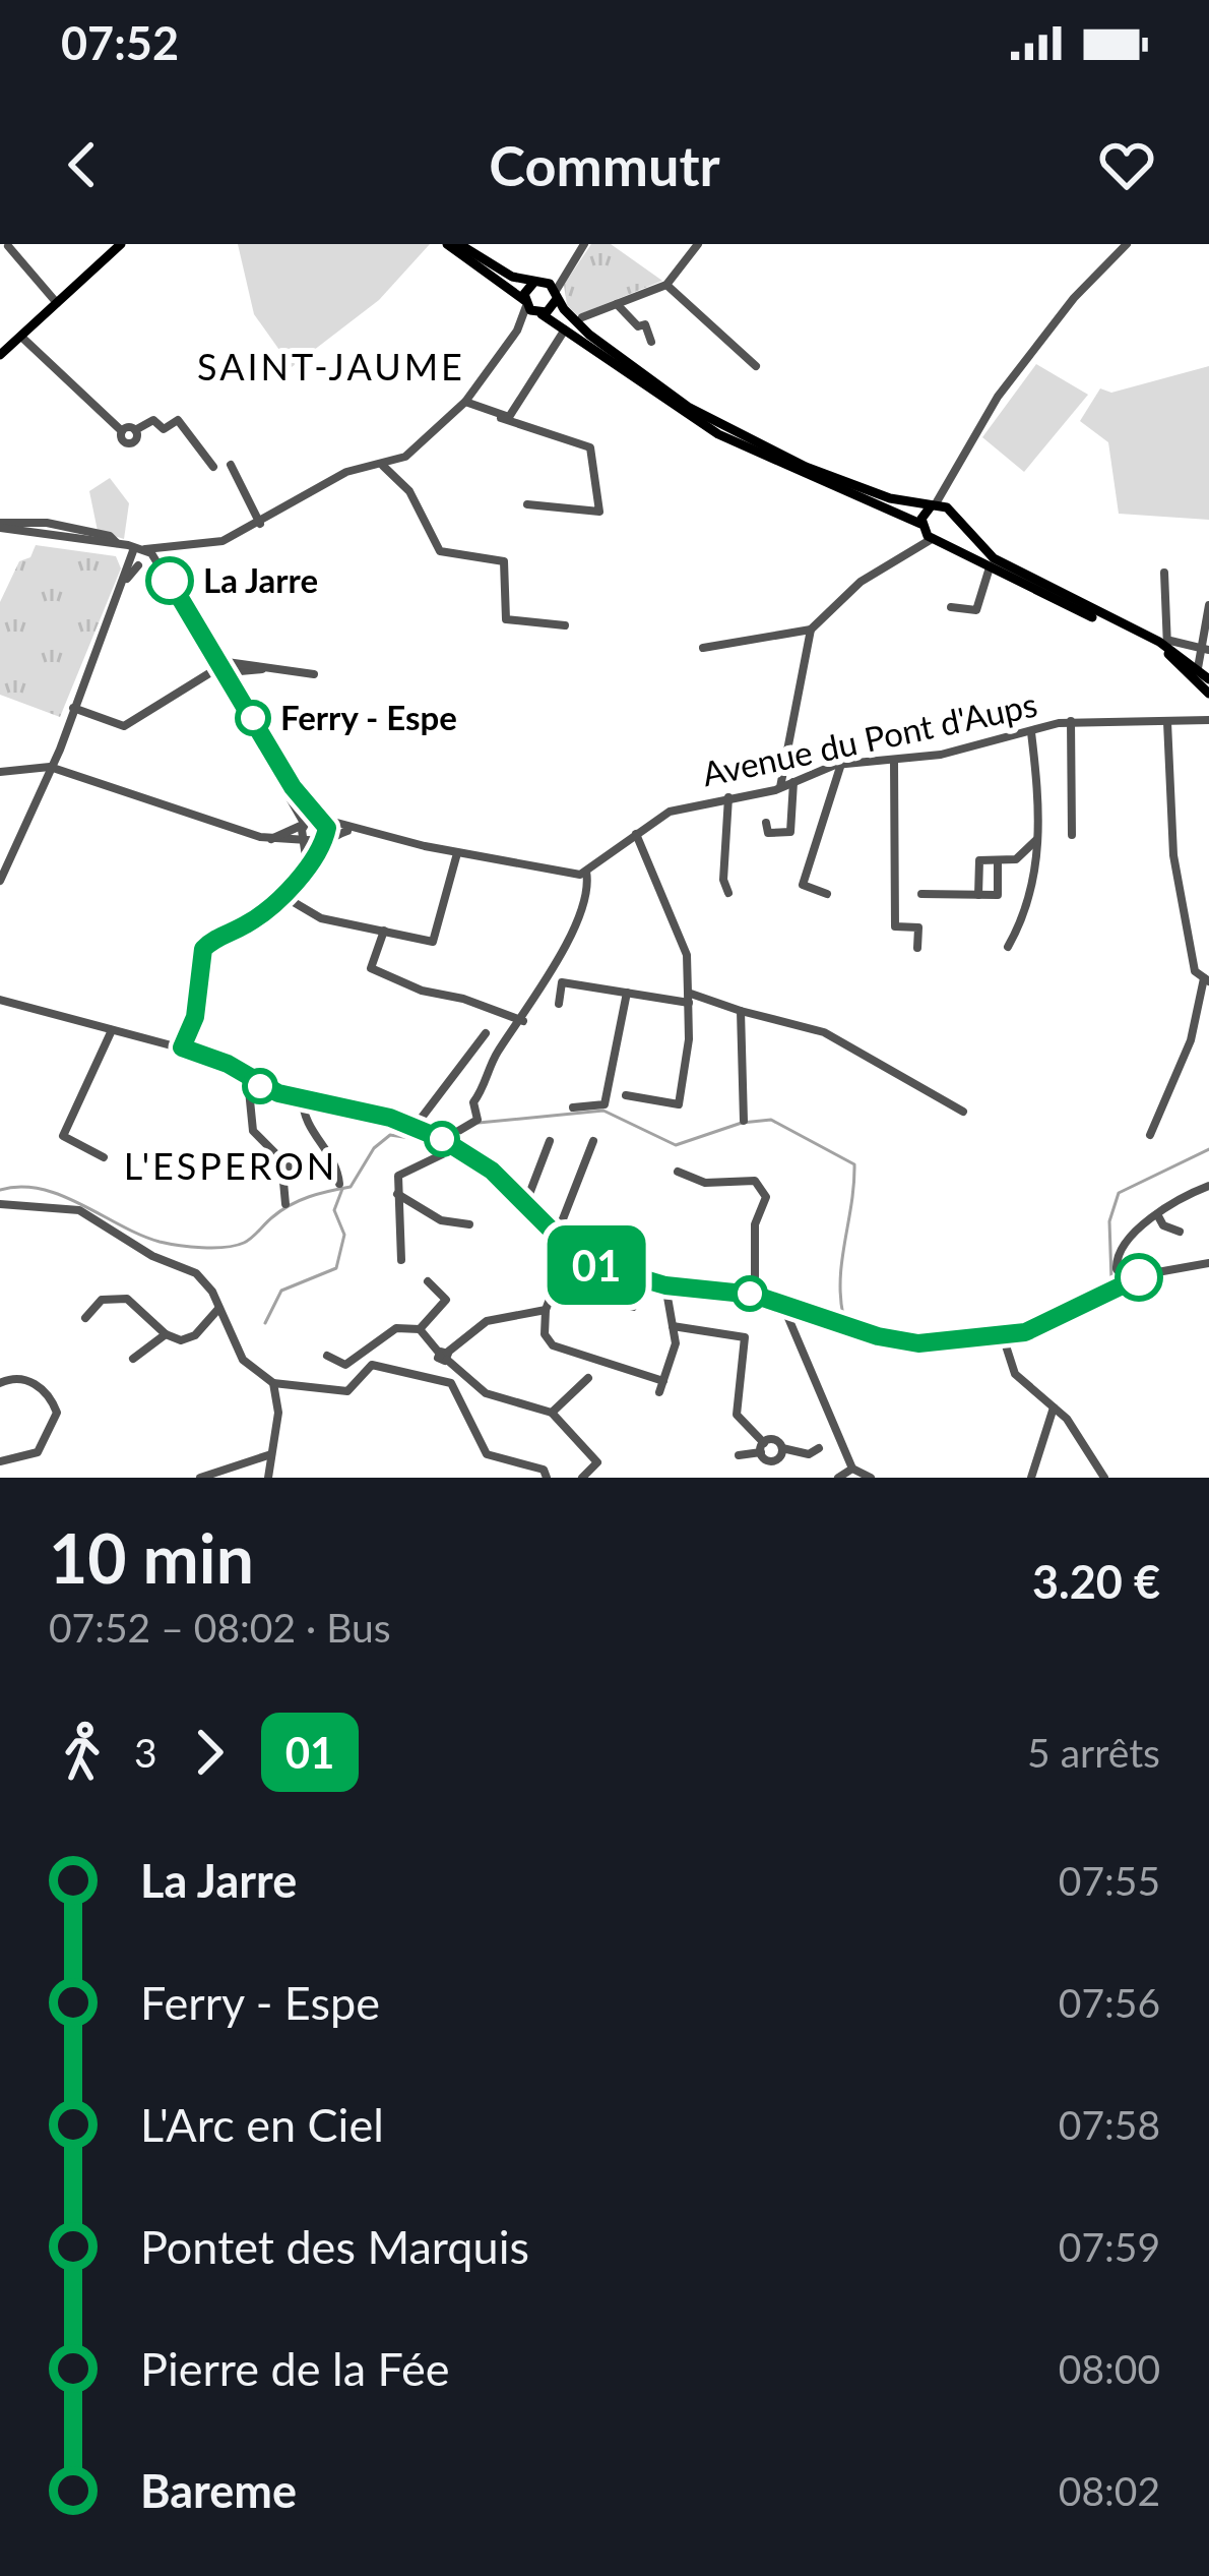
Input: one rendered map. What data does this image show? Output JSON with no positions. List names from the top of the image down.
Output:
{
  "streets": {
    "street": ["Avenue du Pont d'Aups"]
  },
  "districts": ["SAINT-JAUME", "L'ESPERON"],
  "places": ["La Jarre", "Ferry - Espe"],
  "lines": ["bus line 01"],
  "page": {
    "status": "07:52",
    "header": "Commutr",
    "on_map": "01",
    "heading": ["10 min", "07:52 – 08:02 · Bus", "3.20 €"],
    "legs": ["3", "01", "5 arrêts"],
    "list": [
      {
        "name": "La Jarre",
        "value": "07:55"
      },
      {
        "name": "Ferry - Espe",
        "value": "07:56"
      },
      {
        "name": "L'Arc en Ciel",
        "value": "07:58"
      },
      {
        "name": "Pontet des Marquis",
        "value": "07:59"
      },
      {
        "name": "Pierre de la Fée",
        "value": "08:00"
      },
      {
        "name": "Bareme",
        "value": "08:02"
      }
    ]
  }
}
